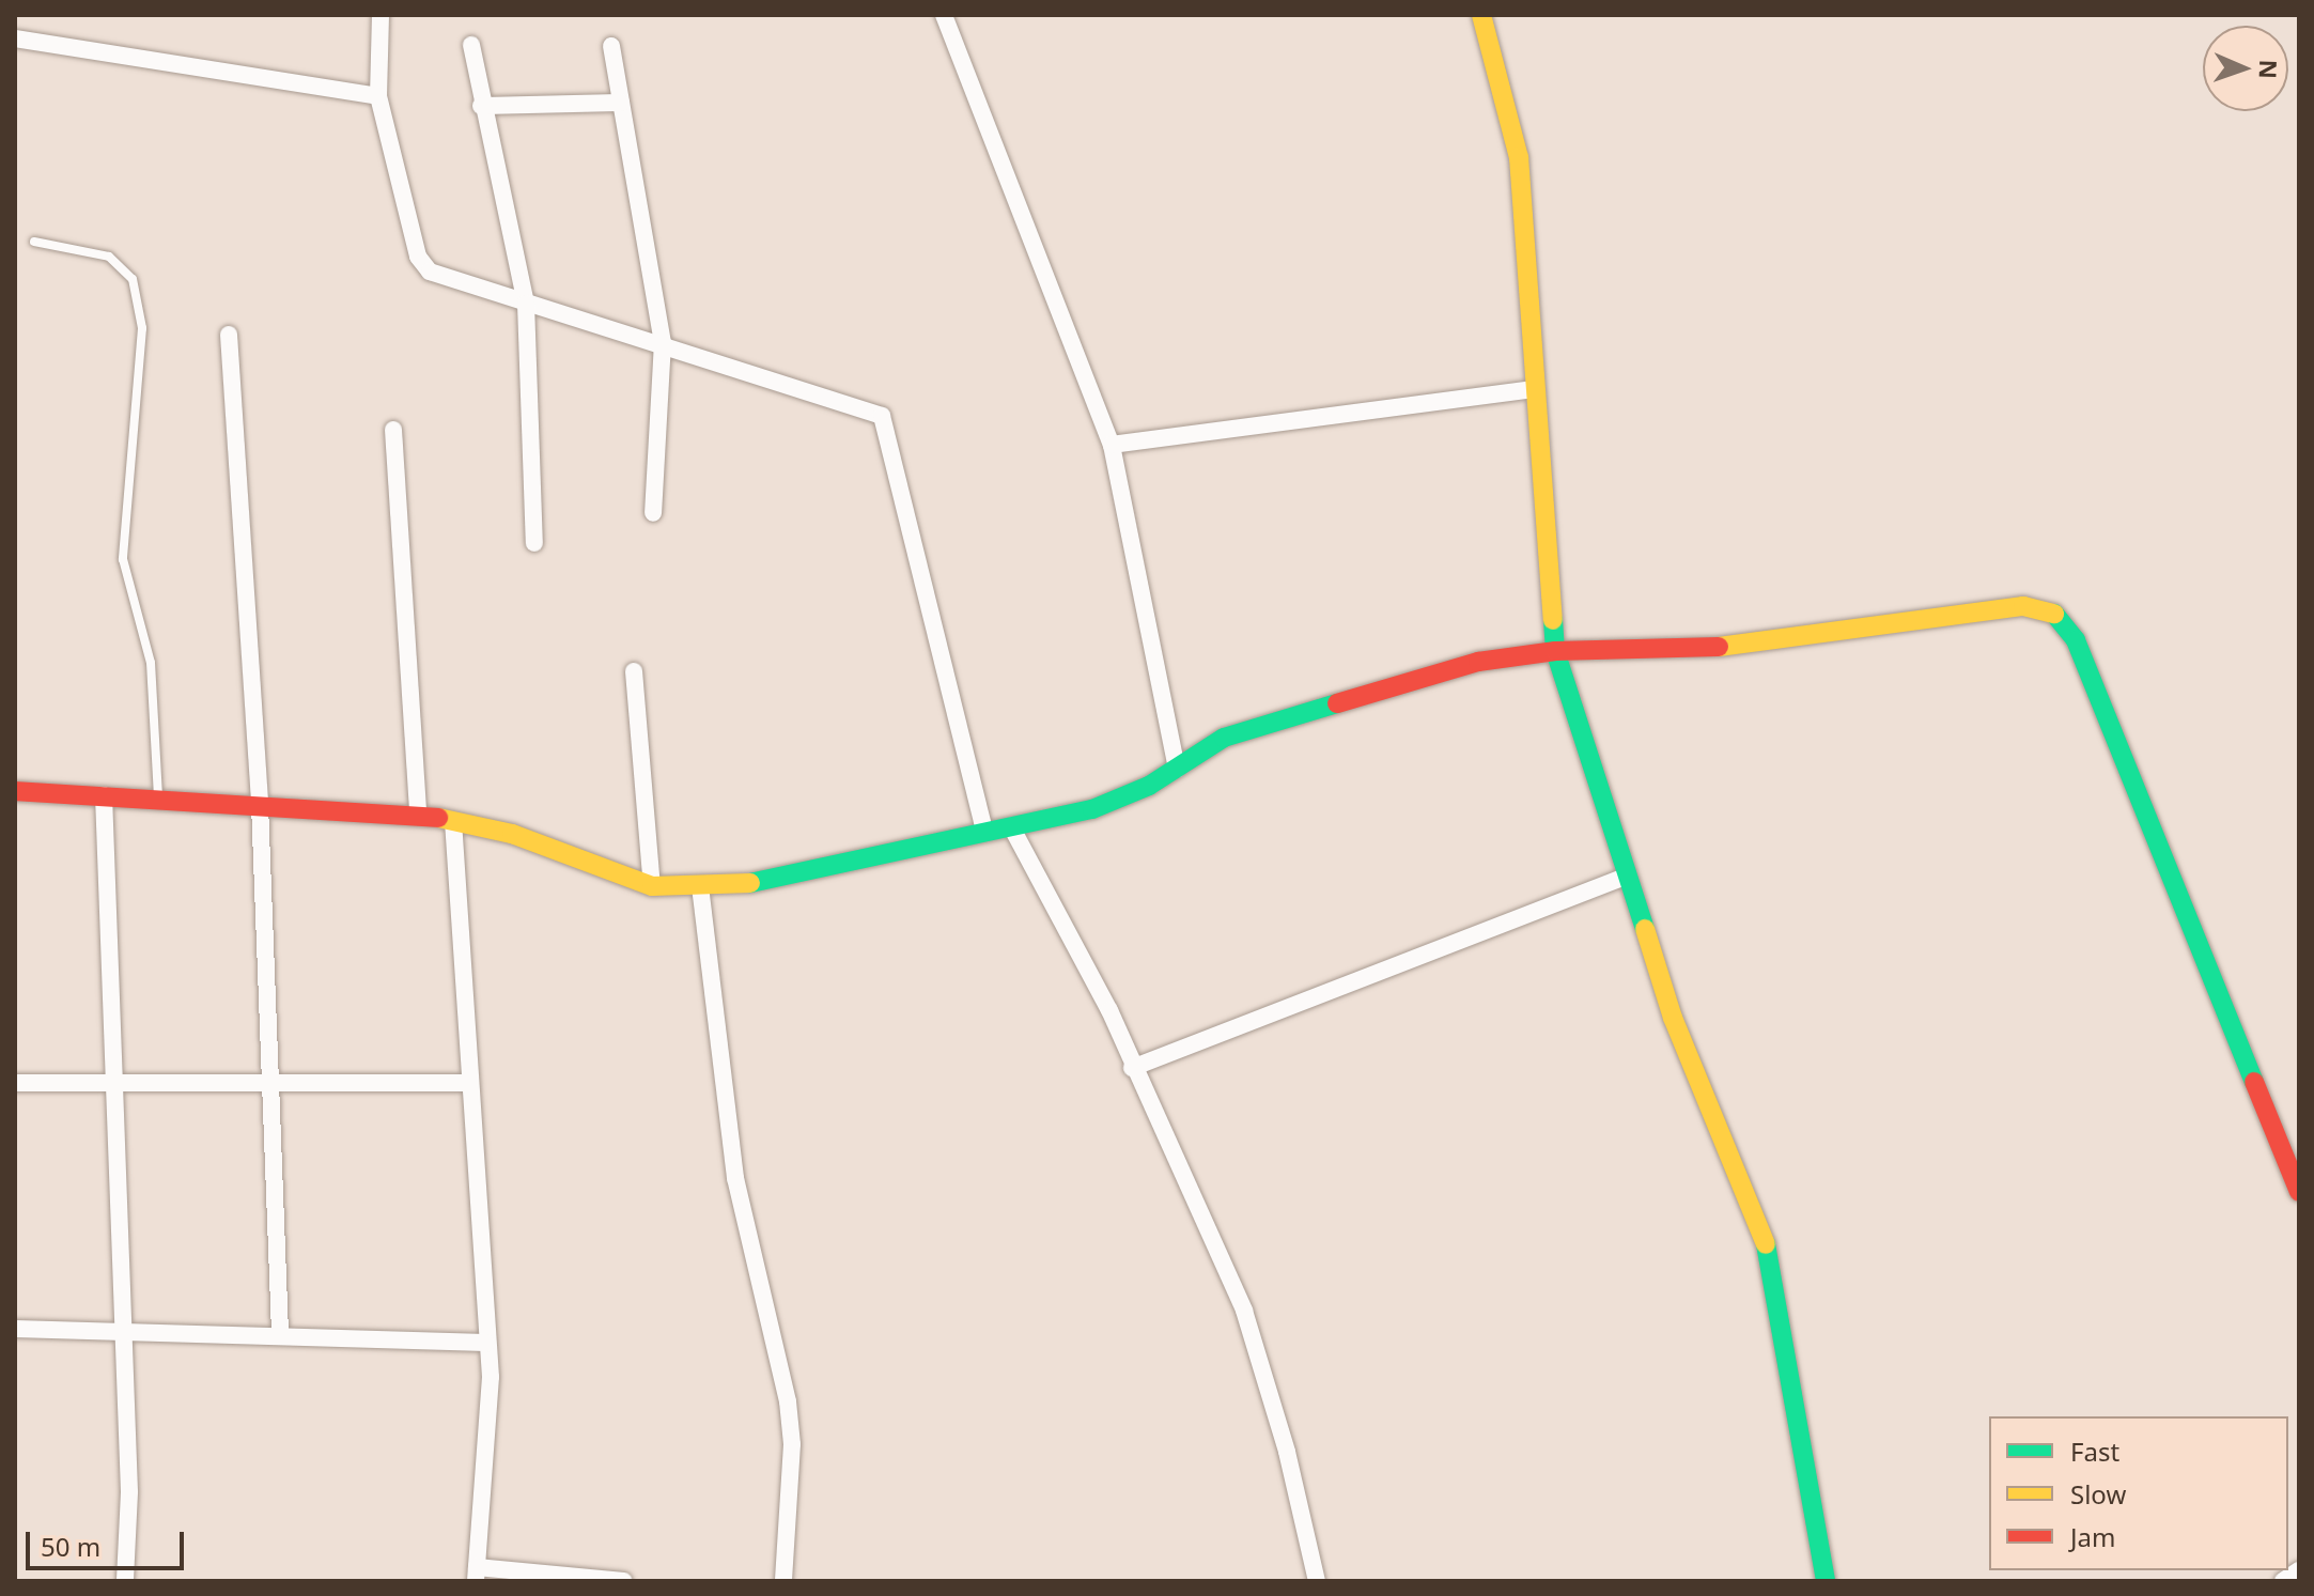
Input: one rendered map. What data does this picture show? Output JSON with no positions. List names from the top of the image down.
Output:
{
  "legend": ["Fast", "Slow", "Jam"],
  "scale_bar": "50 m",
  "north": "right"
}
